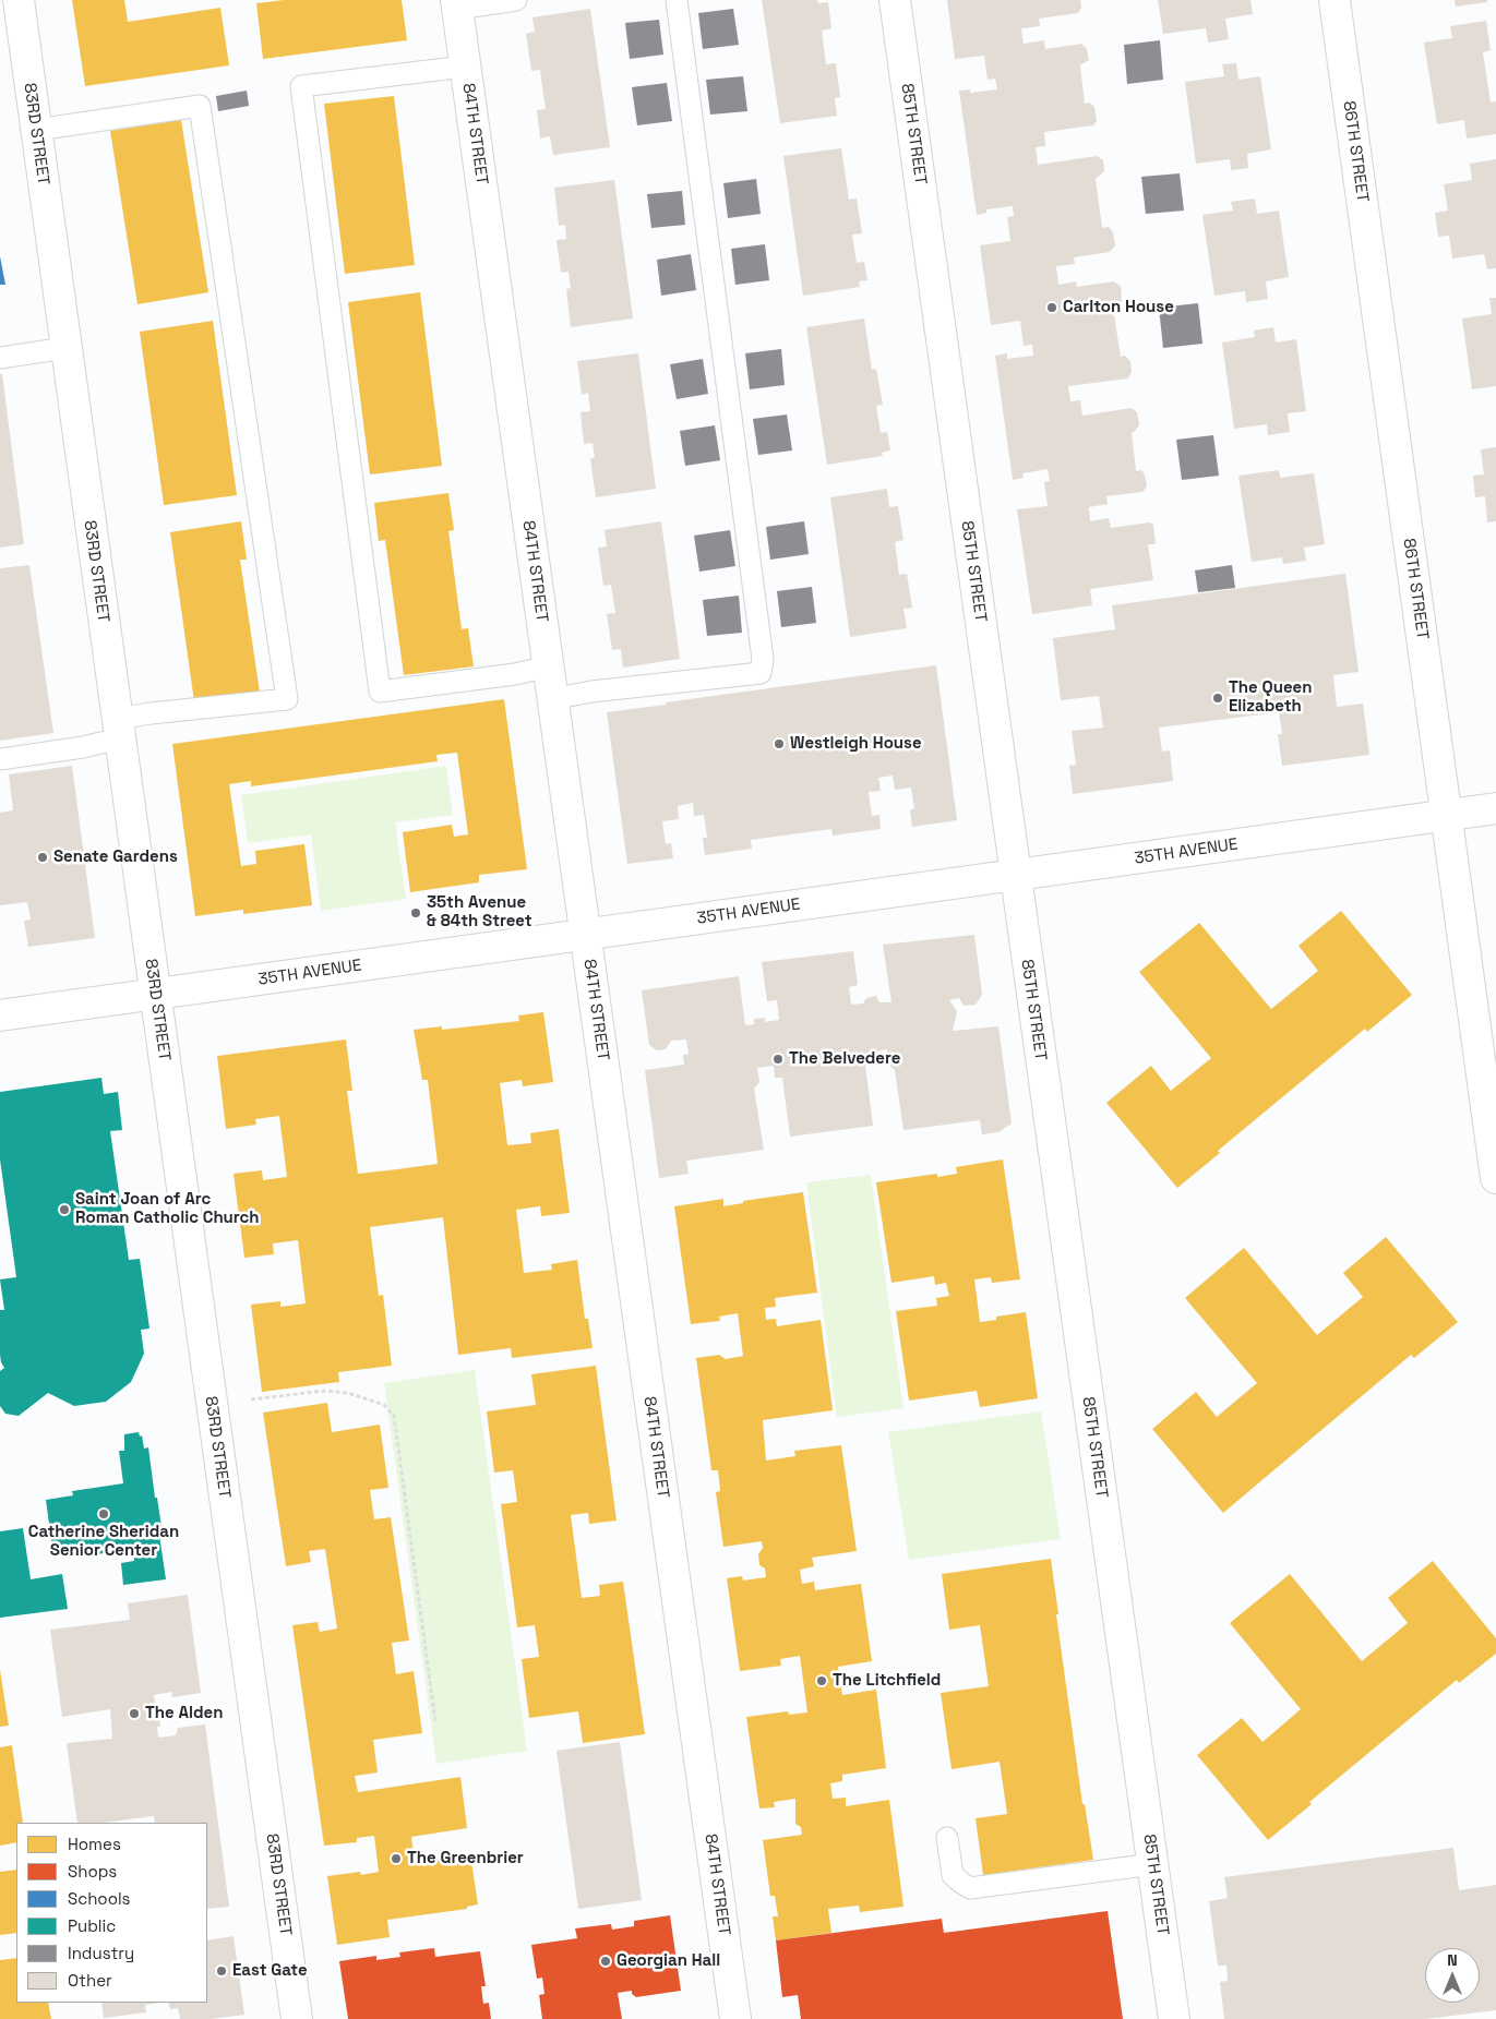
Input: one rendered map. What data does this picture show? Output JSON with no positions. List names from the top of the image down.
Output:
{
  "streets": {
    "street": [
      "83RD STREET",
      "84TH STREET",
      "85TH STREET",
      "86TH STREET",
      "35TH AVENUE"
    ]
  },
  "crossings": [
    ["83RD STREET", "35TH AVENUE"],
    ["84TH STREET", "35TH AVENUE"],
    ["85TH STREET", "35TH AVENUE"],
    ["86TH STREET", "35TH AVENUE"]
  ],
  "places": [
    "Carlton House",
    "The Queen Elizabeth",
    "Westleigh House",
    "Senate Gardens",
    "35th Avenue & 84th Street",
    "The Belvedere",
    "Saint Joan of Arc Roman Catholic Church",
    "Catherine Sheridan Senior Center",
    "The Litchfield",
    "The Alden",
    "The Greenbrier",
    "Georgian Hall",
    "East Gate"
  ],
  "legend": [
    "Homes",
    "Shops",
    "Schools",
    "Public",
    "Industry",
    "Other"
  ],
  "north": "top"
}
